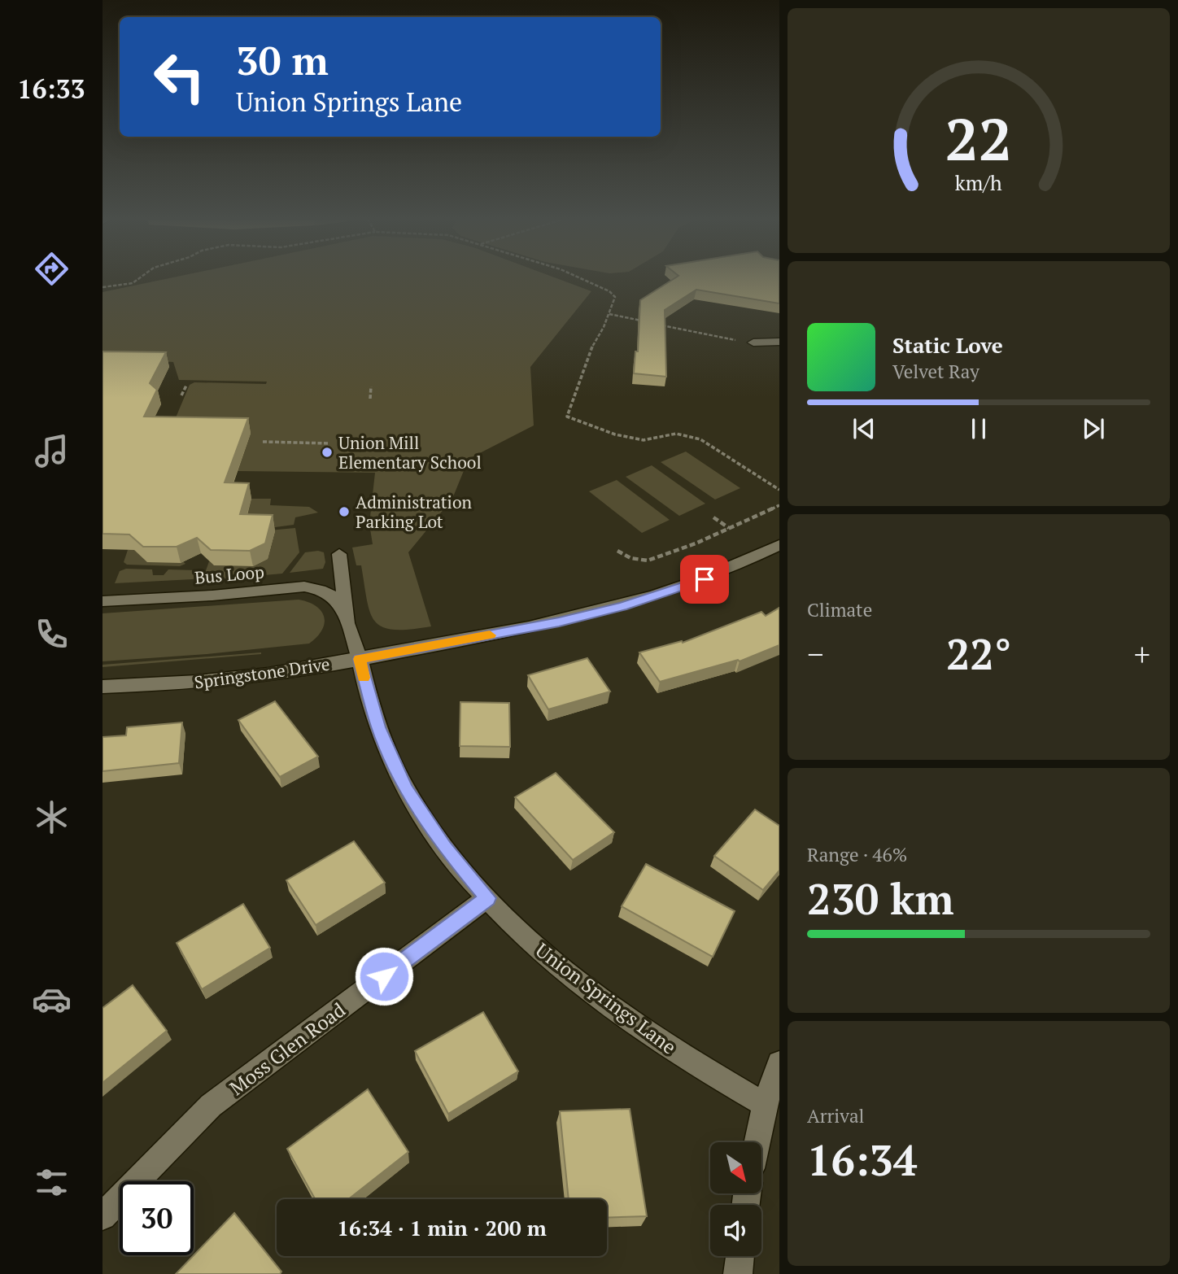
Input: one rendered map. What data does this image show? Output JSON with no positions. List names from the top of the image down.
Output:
{
  "streets": {
    "street": ["Springstone Drive", "Union Springs Lane", "Moss Glen Road"],
    "lane": ["Bus Loop"]
  },
  "crossings": [
    ["Springstone Drive", "Union Springs Lane"],
    ["Union Springs Lane", "Moss Glen Road"]
  ],
  "places": ["Union Mill Elementary School", "Administration Parking Lot"],
  "north": "bottom right",
  "page": {
    "tabs": "16:33",
    "turn": ["30 m", "Union Springs Lane"],
    "song": ["Static Love", "Velvet Ray"],
    "tile": [
      "Climate",
      ["Range · 46%", "230 km"],
      ["Arrival", "16:34"]
    ],
    "heat": ["−", "22°", "+"],
    "limit": "30",
    "trip": "16:34 · 1 min · 200 m",
    "gauge": ["22", "km/h"]
  }
}
